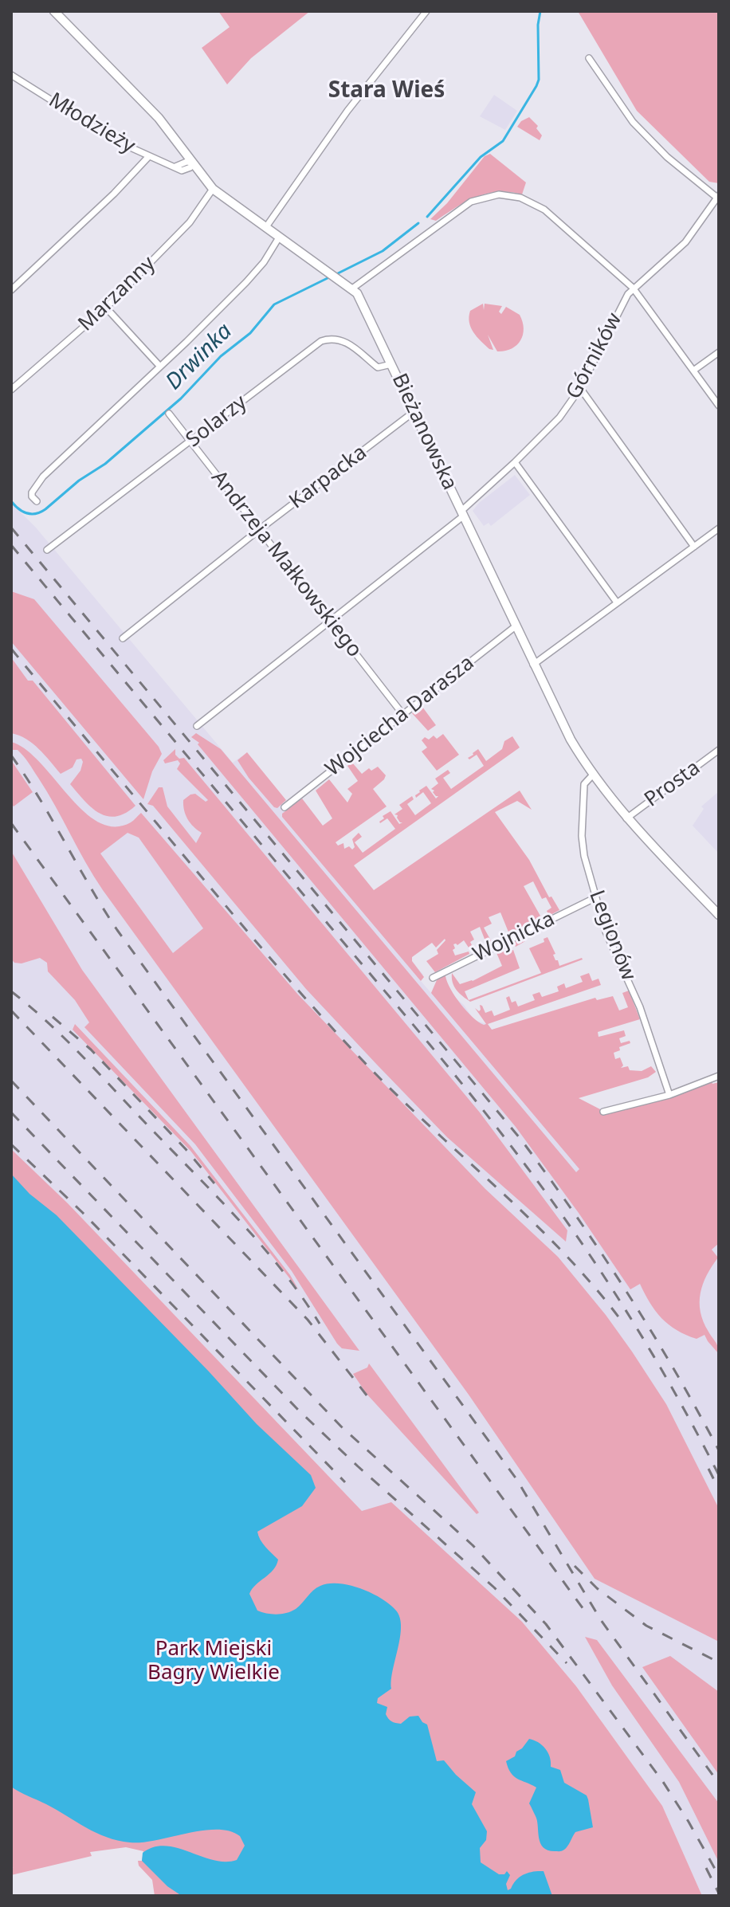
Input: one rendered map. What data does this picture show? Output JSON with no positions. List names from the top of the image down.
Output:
{
  "streets": {
    "street": [
      "Młodzieży",
      "Marzanny",
      "Górników",
      "Solarzy",
      "Bieżanowska",
      "Karpacka",
      "Andrzeja Małkowskiego",
      "Wojciecha Darasza",
      "Prosta",
      "Legionów",
      "Wojnicka"
    ]
  },
  "crossings": [
    ["Młodzieży", "Bieżanowska"],
    ["Marzanny", "Bieżanowska"],
    ["Górników", "Bieżanowska"],
    ["Górników", "Andrzeja Małkowskiego"],
    ["Solarzy", "Bieżanowska"],
    ["Solarzy", "Andrzeja Małkowskiego"],
    ["Bieżanowska", "Karpacka"],
    ["Bieżanowska", "Wojciecha Darasza"],
    ["Bieżanowska", "Prosta"],
    ["Bieżanowska", "Legionów"],
    ["Karpacka", "Andrzeja Małkowskiego"],
    ["Andrzeja Małkowskiego", "Wojciecha Darasza"],
    ["Legionów", "Wojnicka"]
  ],
  "districts": ["Stara Wieś"],
  "water": ["Drwinka"],
  "parks": ["Park Miejski Bagry Wielkie"]
}
